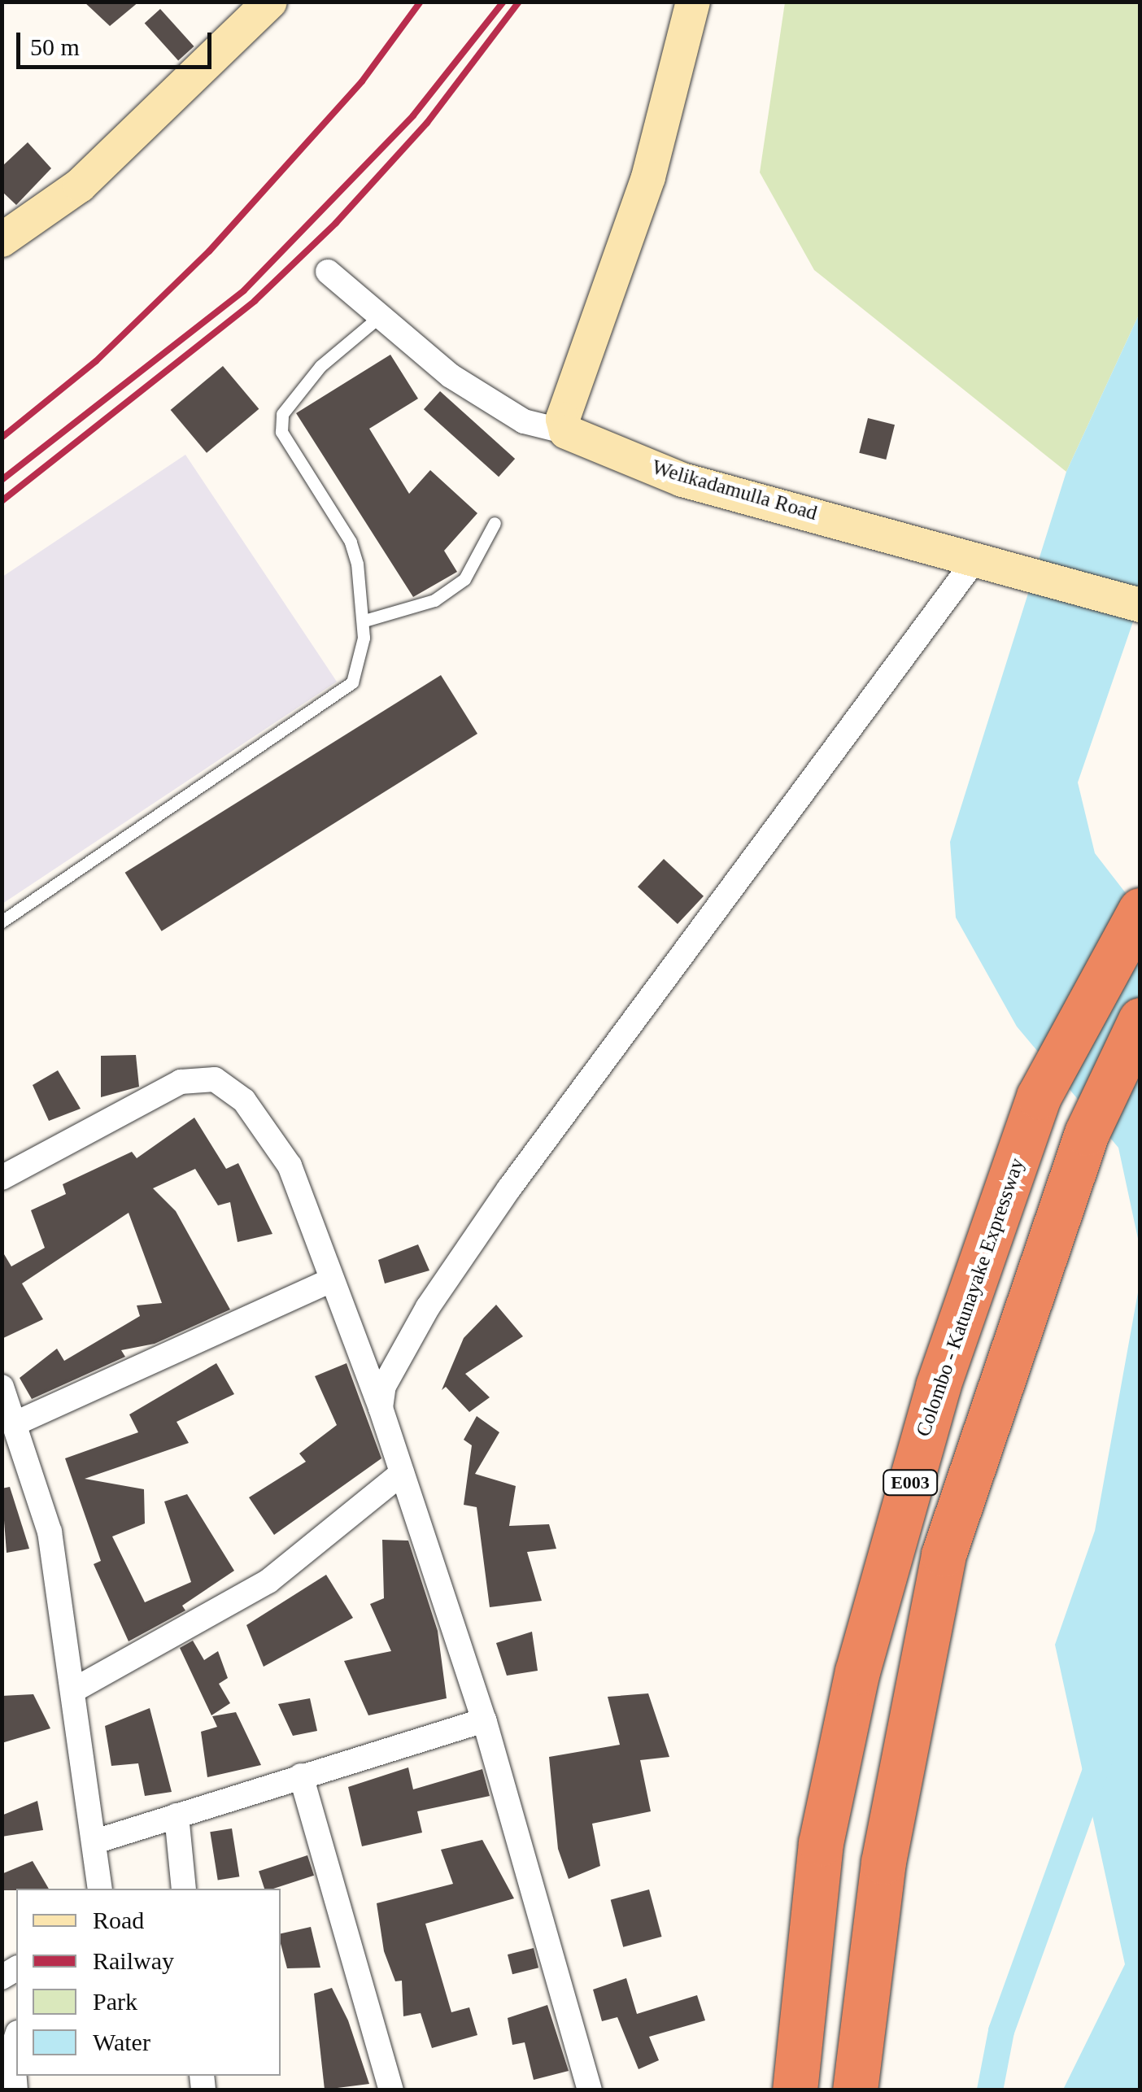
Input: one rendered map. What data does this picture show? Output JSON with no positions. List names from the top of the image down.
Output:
{
  "streets": {
    "highway": ["Colombo - Katunayake Expressway", "E003"],
    "street": ["Welikadamulla Road"]
  },
  "legend": [
    "Road",
    "Railway",
    "Park",
    "Water"
  ],
  "scale_bar": "50 m"
}
